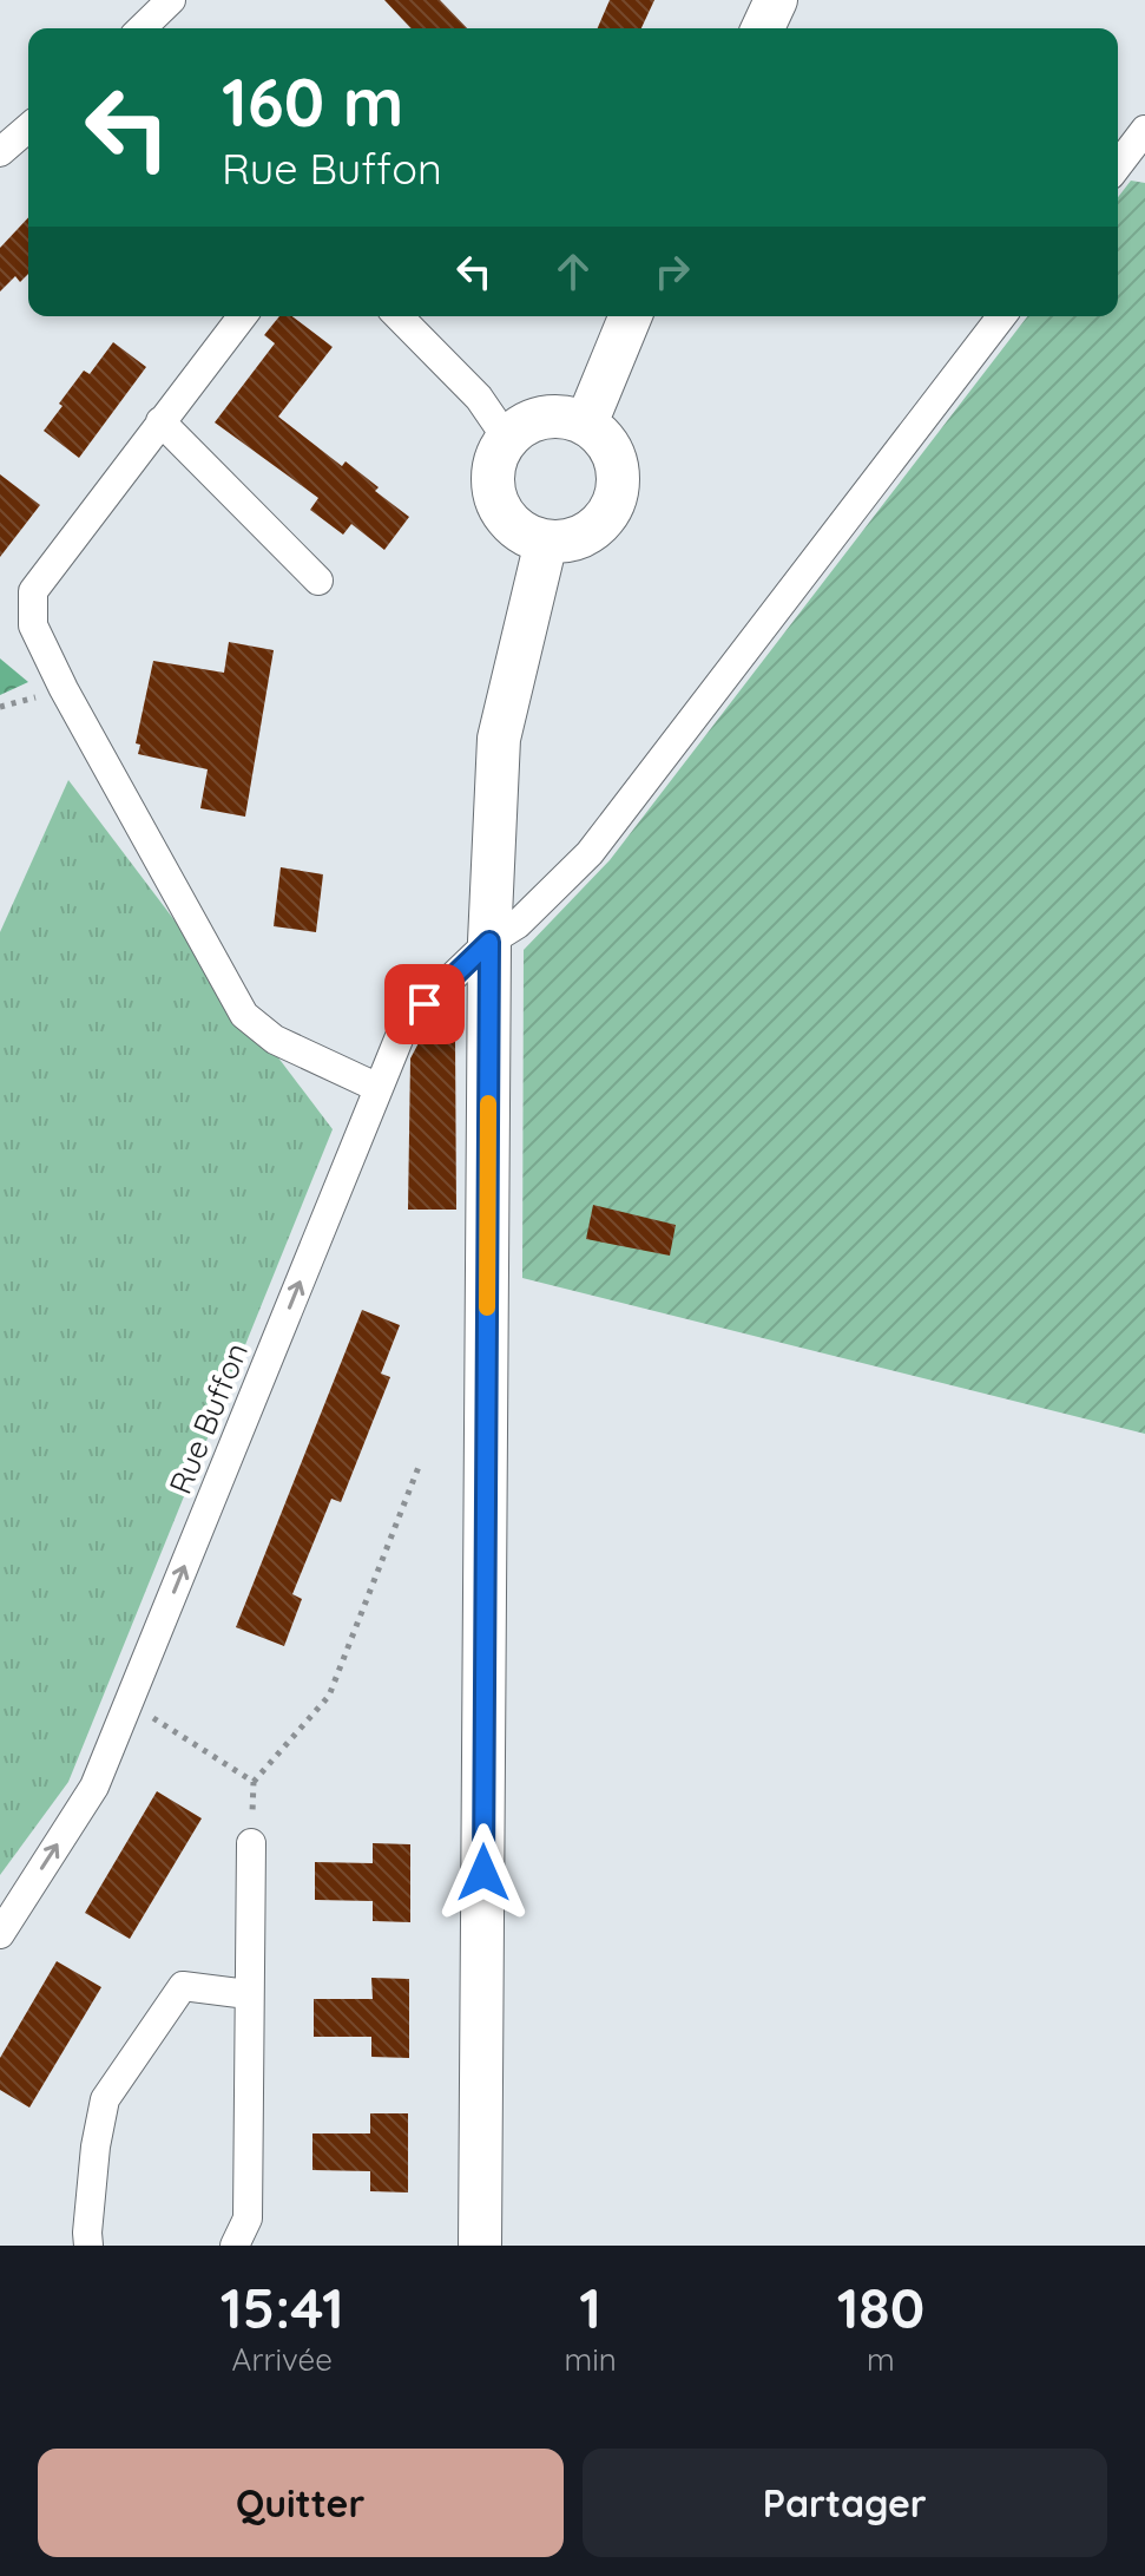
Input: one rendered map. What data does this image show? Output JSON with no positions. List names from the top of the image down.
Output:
{
  "streets": {
    "street": ["Rue Buffon"]
  },
  "one_way": ["Rue Buffon"],
  "page": {
    "turn": ["160 m", "Rue Buffon"],
    "eta": [
      "15:41",
      "Arrivée",
      "1",
      "min",
      "180",
      "m"
    ],
    "buttons": ["Quitter", "Partager"]
  }
}
